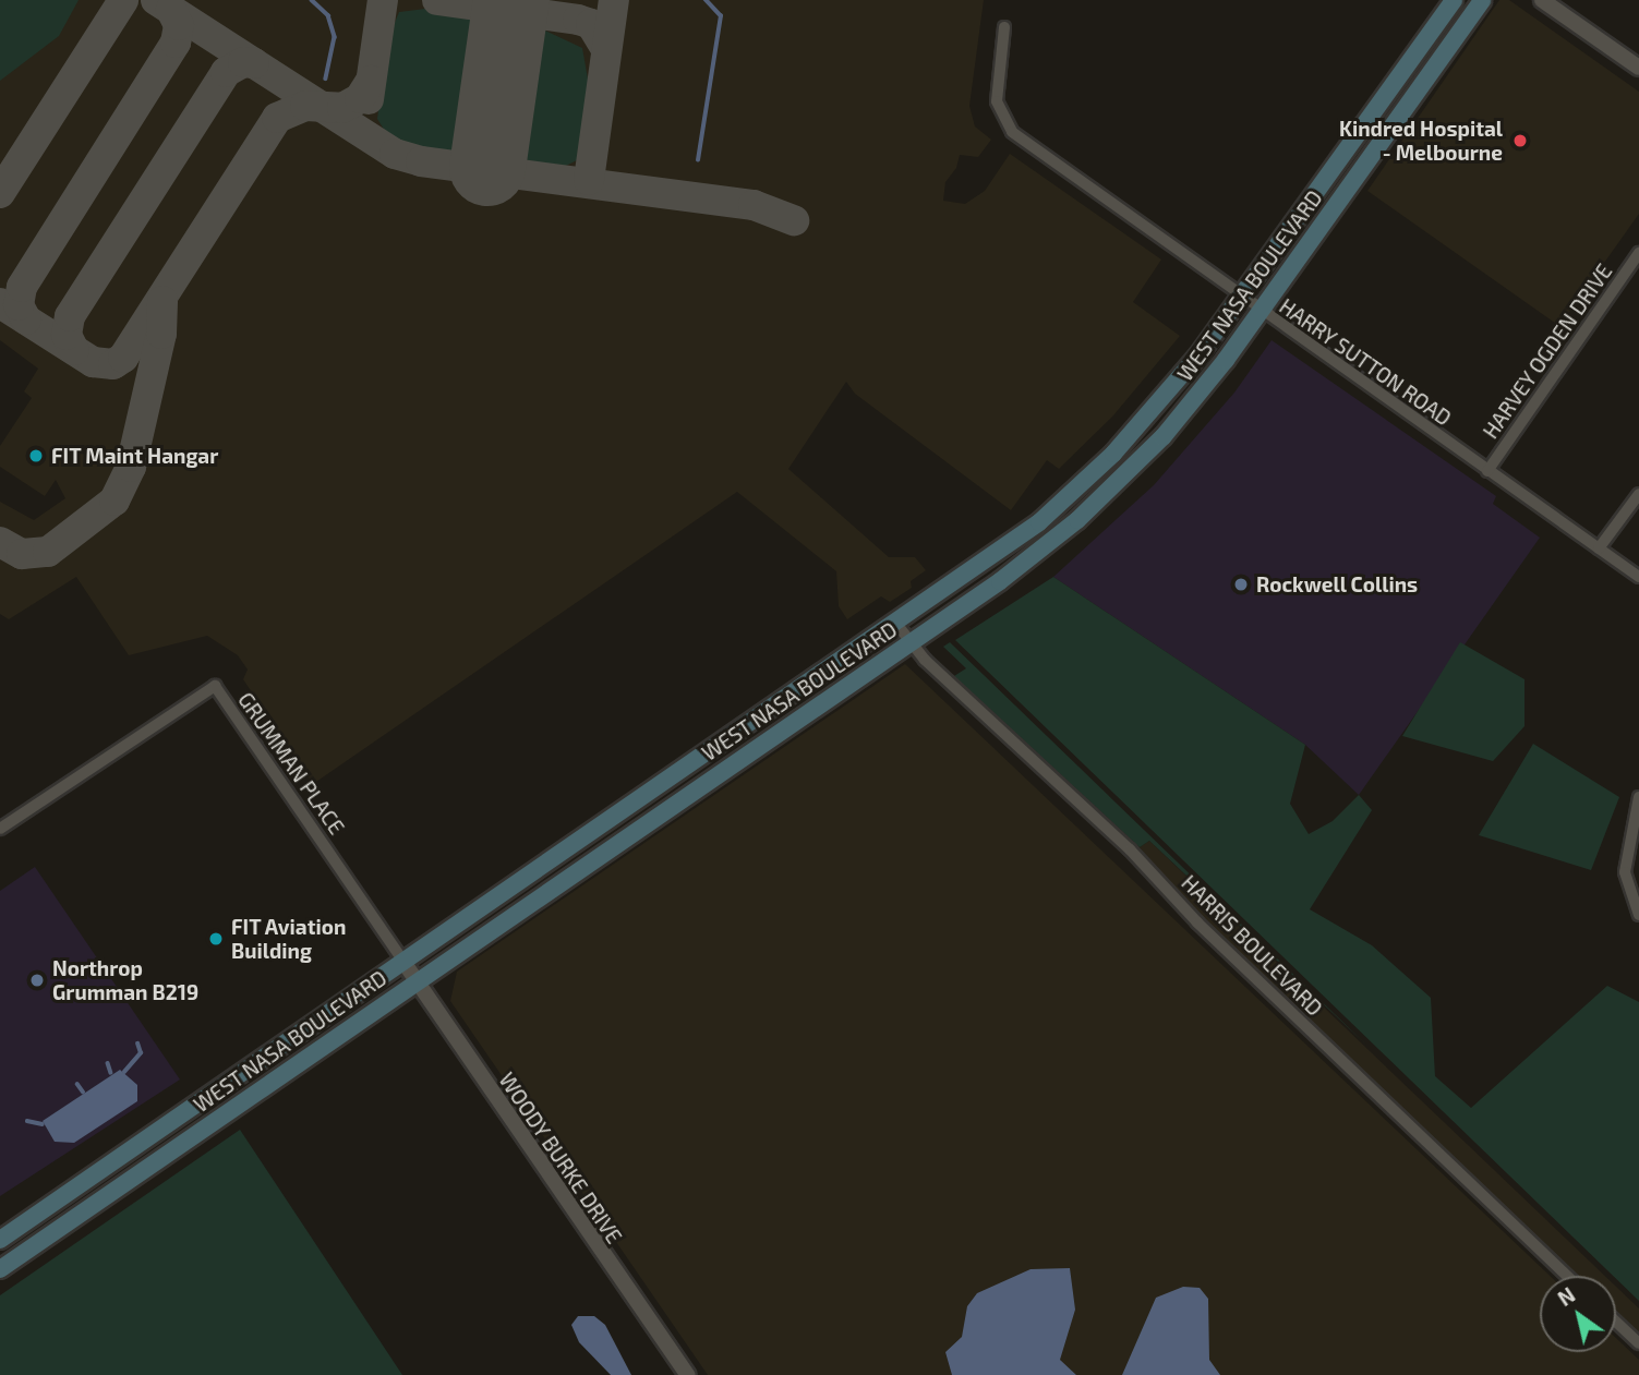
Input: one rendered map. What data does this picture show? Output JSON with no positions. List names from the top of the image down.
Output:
{
  "streets": {
    "main road": ["WEST NASA BOULEVARD"],
    "street": [
      "HARVEY OGDEN DRIVE",
      "HARRY SUTTON ROAD",
      "GRUMMAN PLACE",
      "HARRIS BOULEVARD",
      "WOODY BURKE DRIVE"
    ]
  },
  "crossings": [
    ["WEST NASA BOULEVARD", "HARRY SUTTON ROAD"],
    ["WEST NASA BOULEVARD", "GRUMMAN PLACE"],
    ["WEST NASA BOULEVARD", "HARRIS BOULEVARD"],
    ["WEST NASA BOULEVARD", "WOODY BURKE DRIVE"],
    ["HARVEY OGDEN DRIVE", "HARRY SUTTON ROAD"],
    ["GRUMMAN PLACE", "WOODY BURKE DRIVE"]
  ],
  "places": [
    "Kindred Hospital - Melbourne",
    "FIT Maint Hangar",
    "Rockwell Collins",
    "FIT Aviation Building",
    "Northrop Grumman B219"
  ],
  "north": "top left"
}
